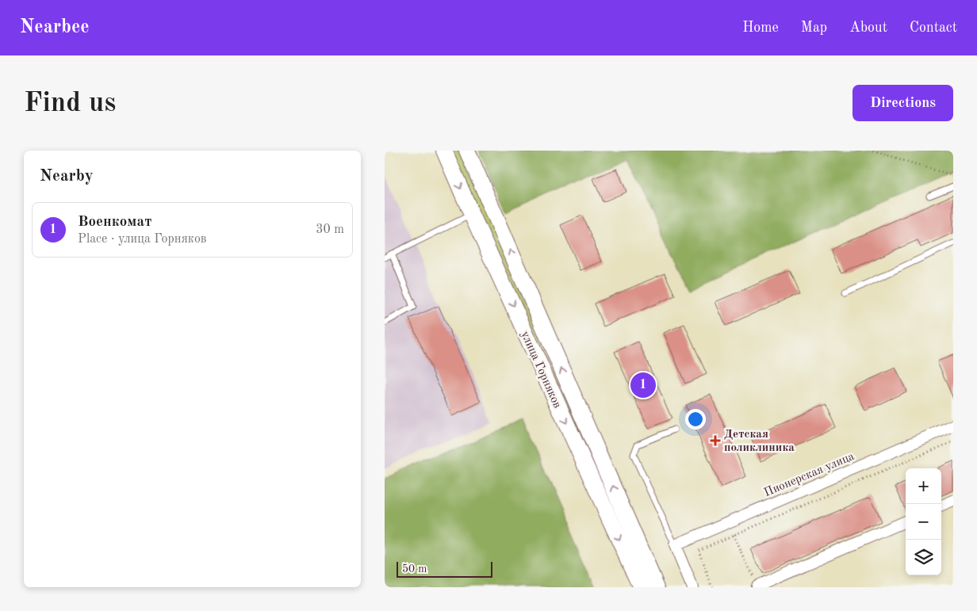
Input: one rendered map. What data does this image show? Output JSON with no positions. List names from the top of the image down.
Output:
{
  "streets": {
    "street": ["улица Горняков", "Пионерская улица"]
  },
  "places": {
    "health": ["Детская поликлиника"]
  },
  "scale_bar": "50 m",
  "page": {
    "header": "Nearbee",
    "nav": [
      "Home",
      "Map",
      "About",
      "Contact"
    ],
    "buttons": "Directions",
    "title": "Find us",
    "heading": "Nearby",
    "list": [
      {
        "mark": "1",
        "name": "Военкомат",
        "note": "Place · улица Горняков",
        "value": "30 m"
      }
    ],
    "pins": "1",
    "map_buttons": ["+", "−"],
    "scale": "50 m"
  }
}
